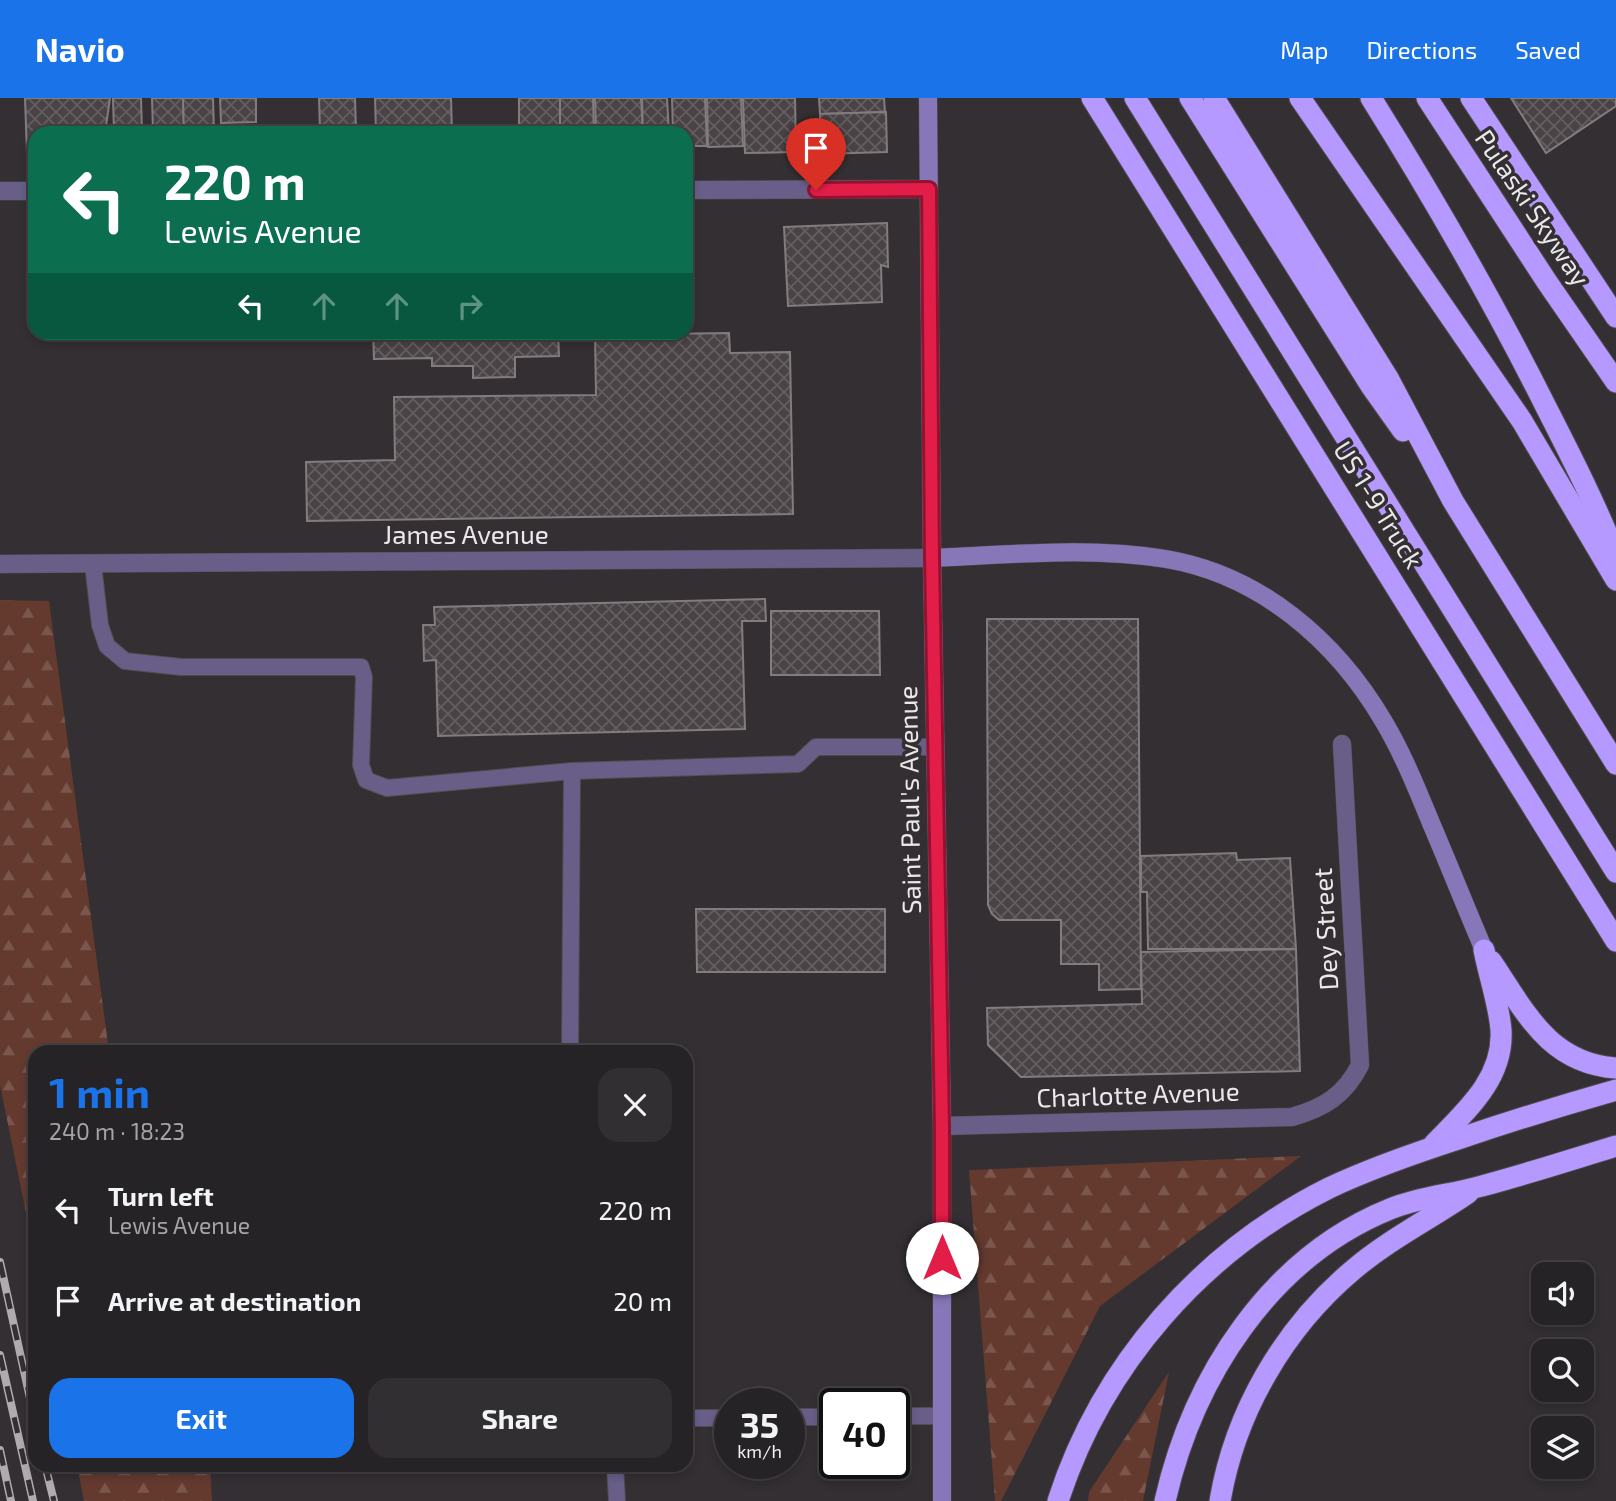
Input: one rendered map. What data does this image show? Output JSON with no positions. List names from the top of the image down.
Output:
{
  "streets": {
    "highway": ["Pulaski Skyway", "US 1-9 Truck"],
    "street": [
      "James Avenue",
      "Saint Paul's Avenue",
      "Dey Street",
      "Charlotte Avenue"
    ]
  },
  "crossings": [
    ["James Avenue", "Saint Paul's Avenue"],
    ["Saint Paul's Avenue", "Charlotte Avenue"],
    ["Dey Street", "Charlotte Avenue"]
  ],
  "page": {
    "header": "Navio",
    "nav": ["Map", "Directions", "Saved"],
    "turn": ["220 m", "Lewis Avenue"],
    "heading": ["1 min", "240 m · 18:23"],
    "list": [
      {
        "name": "Turn left",
        "note": "Lewis Avenue",
        "value": "220 m"
      },
      {
        "name": "Arrive at destination",
        "value": "20 m"
      }
    ],
    "buttons": ["Exit", "Share"],
    "speed": "35 km/h",
    "limit": "40"
  }
}
